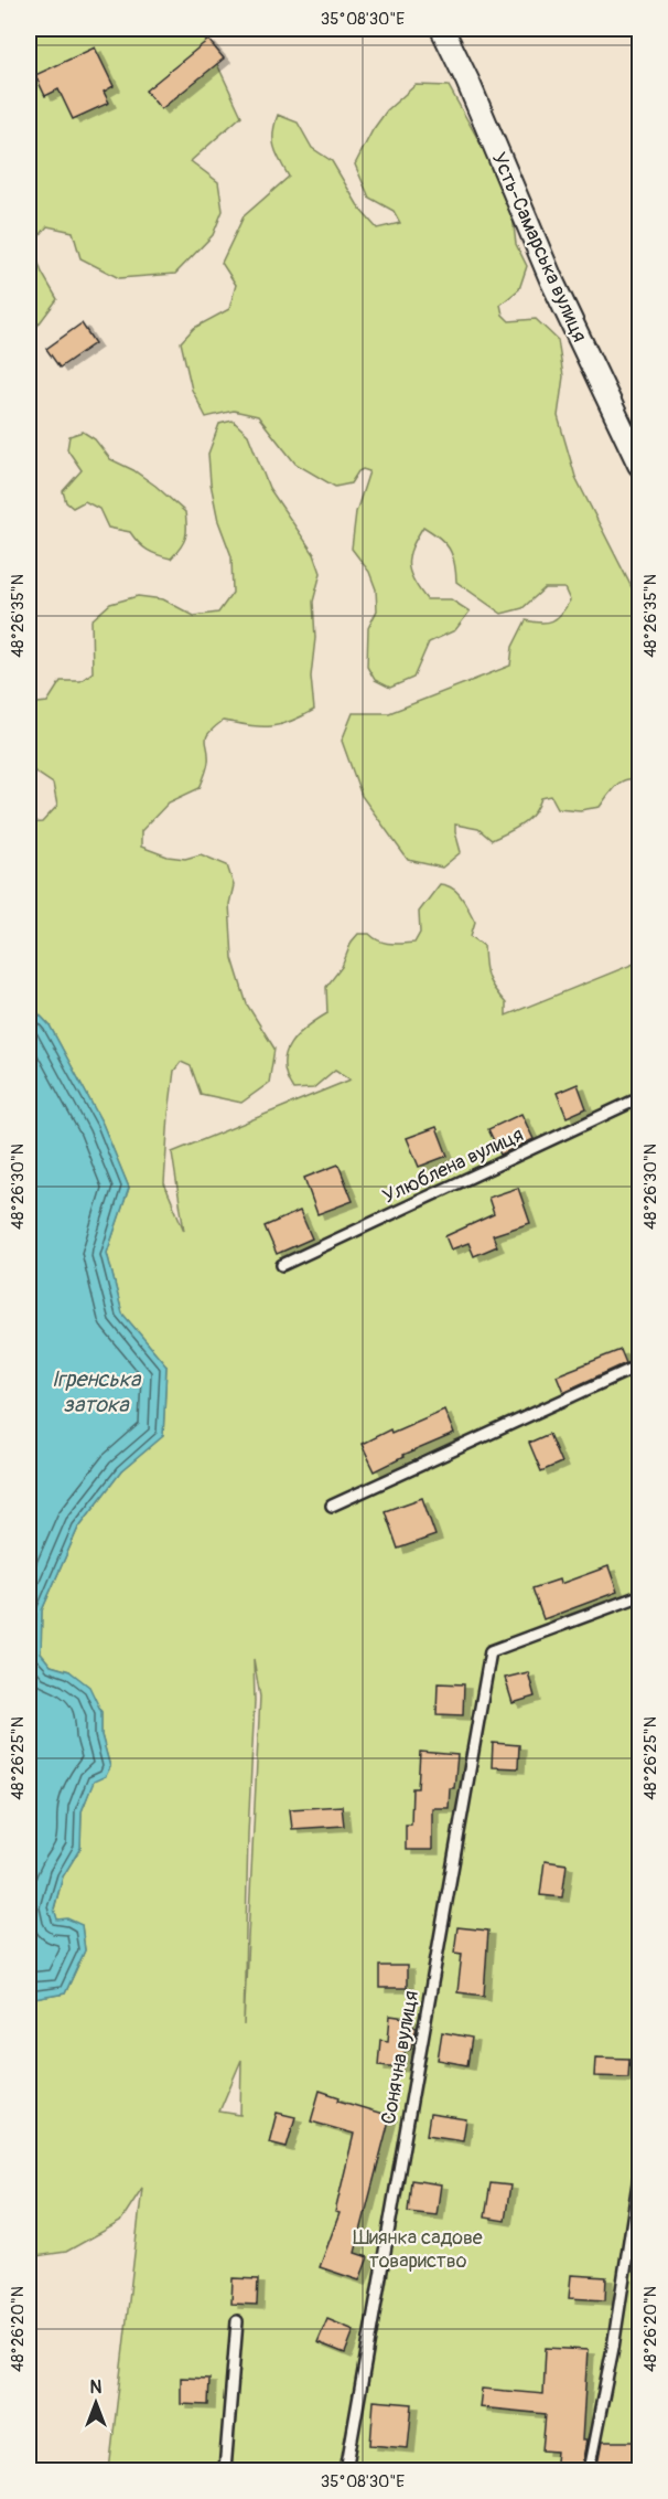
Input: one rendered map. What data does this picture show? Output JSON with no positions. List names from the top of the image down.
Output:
{
  "streets": {
    "street": ["Усть-Самарська вулиця"],
    "lane": ["Улюблена вулиця", "Сонячна вулиця"]
  },
  "water": ["Ігренська затока"],
  "parks": ["Шиянка садове товариство"],
  "north": "top",
  "coordinates": [
    "35°08'30\"E",
    "48°26'35\"N",
    "48°26'30\"N",
    "48°26'25\"N",
    "48°26'20\"N"
  ]
}
